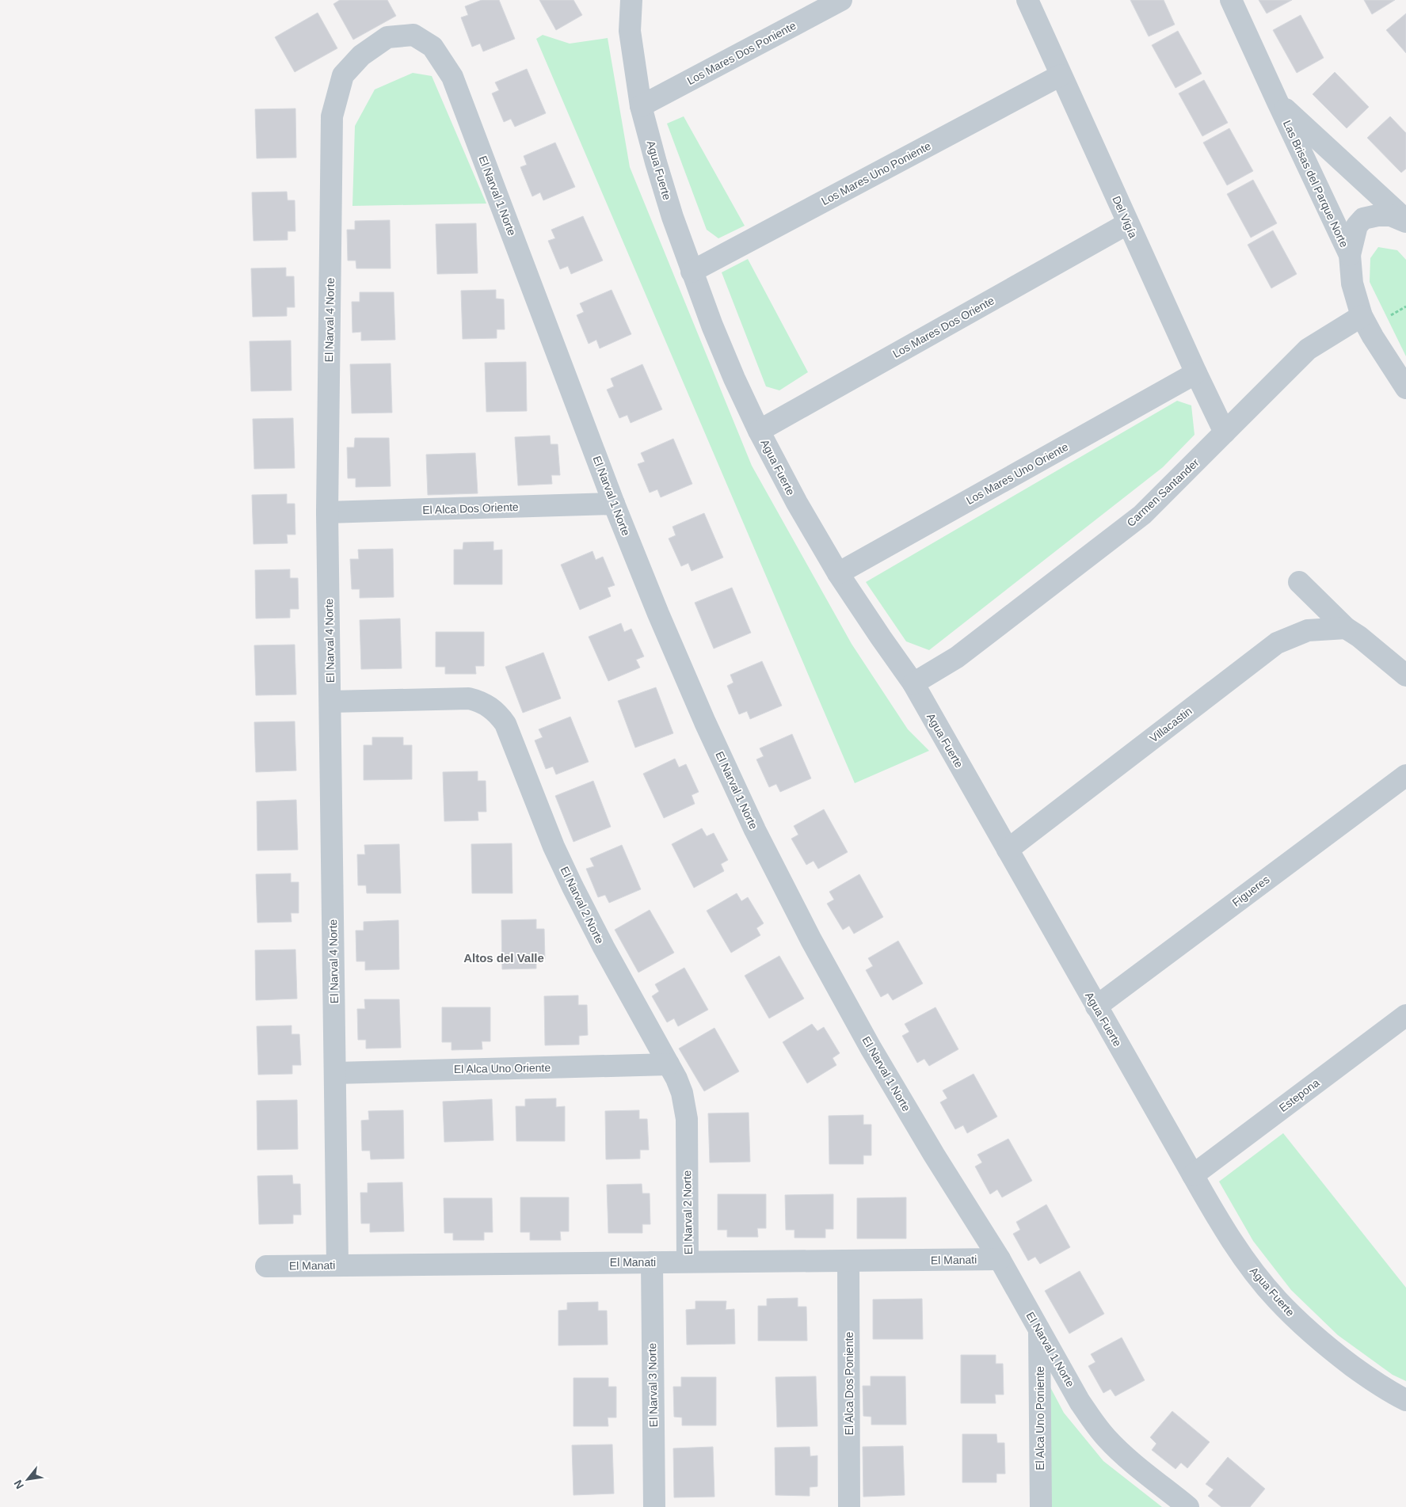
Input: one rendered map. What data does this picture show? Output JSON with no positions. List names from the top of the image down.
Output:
{
  "streets": {
    "street": [
      "Los Mares Dos Poniente",
      "Agua Fuerte",
      "Los Mares Uno Poniente",
      "Las Brisas del Parque Norte",
      "El Narval 1 Norte",
      "Del Vigía",
      "El Narval 4 Norte",
      "Los Mares Dos Oriente",
      "Los Mares Uno Oriente",
      "Carmen Santander",
      "El Alca Dos Oriente",
      "Villacastin",
      "Figueres",
      "El Narval 2 Norte",
      "El Alca Uno Oriente",
      "Estepona",
      "El Manati",
      "El Alca Dos Poniente",
      "El Narval 3 Norte",
      "El Alca Uno Poniente"
    ]
  },
  "crossings": [
    ["Los Mares Dos Poniente", "Agua Fuerte"],
    ["Agua Fuerte", "Los Mares Uno Poniente"],
    ["Agua Fuerte", "Los Mares Dos Oriente"],
    ["Agua Fuerte", "Los Mares Uno Oriente"],
    ["Agua Fuerte", "Carmen Santander"],
    ["Agua Fuerte", "Villacastin"],
    ["Agua Fuerte", "Figueres"],
    ["Agua Fuerte", "Estepona"],
    ["Los Mares Uno Poniente", "Del Vigía"],
    ["Las Brisas del Parque Norte", "Carmen Santander"],
    ["El Narval 1 Norte", "El Narval 4 Norte"],
    ["El Narval 1 Norte", "El Alca Dos Oriente"],
    ["El Narval 1 Norte", "El Manati"],
    ["El Narval 1 Norte", "El Alca Uno Poniente"],
    ["Del Vigía", "Los Mares Dos Oriente"],
    ["Del Vigía", "Los Mares Uno Oriente"],
    ["Del Vigía", "Carmen Santander"],
    ["El Narval 4 Norte", "El Alca Dos Oriente"],
    ["El Narval 4 Norte", "El Narval 2 Norte"],
    ["El Narval 4 Norte", "El Alca Uno Oriente"],
    ["El Narval 4 Norte", "El Manati"],
    ["El Narval 2 Norte", "El Alca Uno Oriente"],
    ["El Narval 2 Norte", "El Manati"],
    ["El Manati", "El Alca Dos Poniente"],
    ["El Manati", "El Narval 3 Norte"]
  ],
  "districts": ["Altos del Valle"],
  "north": "bottom left"
}
